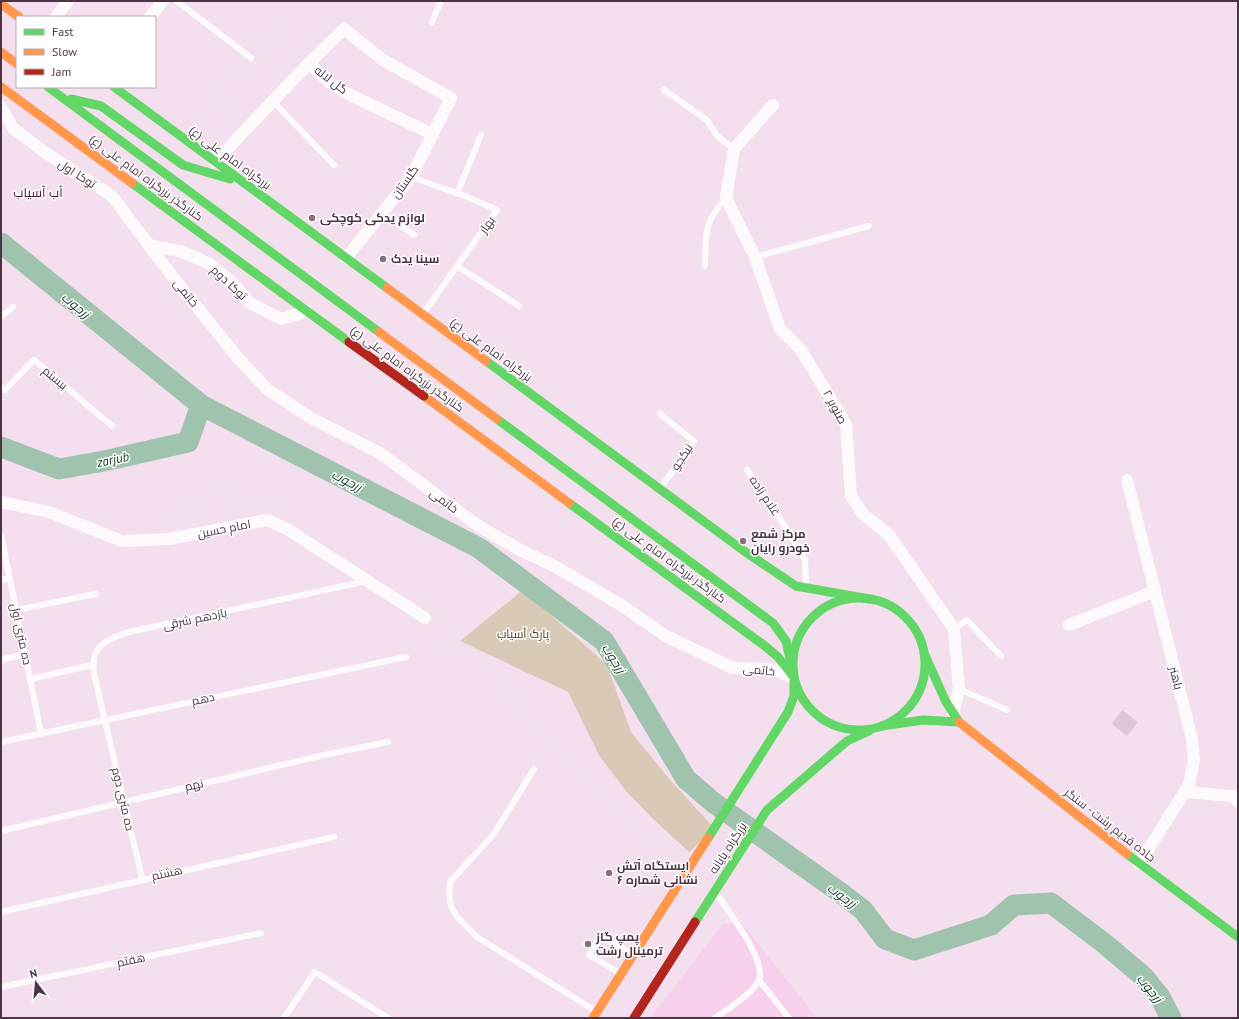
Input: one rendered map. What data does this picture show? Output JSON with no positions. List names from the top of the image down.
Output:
{
  "streets": {
    "main road": [
      "بزرگراه امام علی (ع)",
      "کنارگذر بزرگراه امام علی (ع)",
      "جاده قدیم رشت - سنگر",
      "بزرگراه پایانه"
    ],
    "street": [
      "گل لاله",
      "توکا اول",
      "گلستان",
      "توکا دوم",
      "خاتمی",
      "صنوبر ۲",
      "امام حسین",
      "باهنر"
    ],
    "lane": [
      "بهار",
      "بیستم",
      "نیکجو",
      "غلام زاده",
      "یازدهم شرقی",
      "ده متری اول",
      "دهم",
      "نهم",
      "ده متری دوم",
      "هشتم",
      "هفتم"
    ]
  },
  "crossings": [
    ["گل لاله", "بزرگراه امام علی (ع)"],
    ["گل لاله", "گلستان"],
    ["بزرگراه امام علی (ع)", "کنارگذر بزرگراه امام علی (ع)"],
    ["بزرگراه امام علی (ع)", "گلستان"],
    ["بزرگراه امام علی (ع)", "بهار"],
    ["بزرگراه امام علی (ع)", "خاتمی"],
    ["بزرگراه امام علی (ع)", "نیکجو"],
    ["بزرگراه امام علی (ع)", "غلام زاده"],
    ["بزرگراه امام علی (ع)", "بزرگراه پایانه"],
    ["توکا اول", "توکا دوم"],
    ["توکا اول", "خاتمی"],
    ["کنارگذر بزرگراه امام علی (ع)", "توکا دوم"],
    ["کنارگذر بزرگراه امام علی (ع)", "خاتمی"],
    ["کنارگذر بزرگراه امام علی (ع)", "بزرگراه پایانه"],
    ["گلستان", "بهار"],
    ["توکا دوم", "خاتمی"],
    ["خاتمی", "بزرگراه پایانه"],
    ["صنوبر ۲", "جاده قدیم رشت - سنگر"],
    ["امام حسین", "یازدهم شرقی"],
    ["ده متری اول", "دهم"],
    ["باهنر", "جاده قدیم رشت - سنگر"],
    ["دهم", "ده متری دوم"],
    ["نهم", "ده متری دوم"],
    ["ده متری دوم", "هشتم"]
  ],
  "districts": ["آب آسیاب"],
  "water": ["زرجوب", "zarjub"],
  "parks": ["پارک آسیاب"],
  "places": [
    "لوازم یدکی کوچکی",
    "سینا یدک",
    "مرکز شمع خودرو رایان",
    "ایستگاه آتش نشانی شماره ۶",
    "پمپ گاز ترمینال رشت"
  ],
  "legend": ["Fast", "Slow", "Jam"],
  "north": "top"
}
